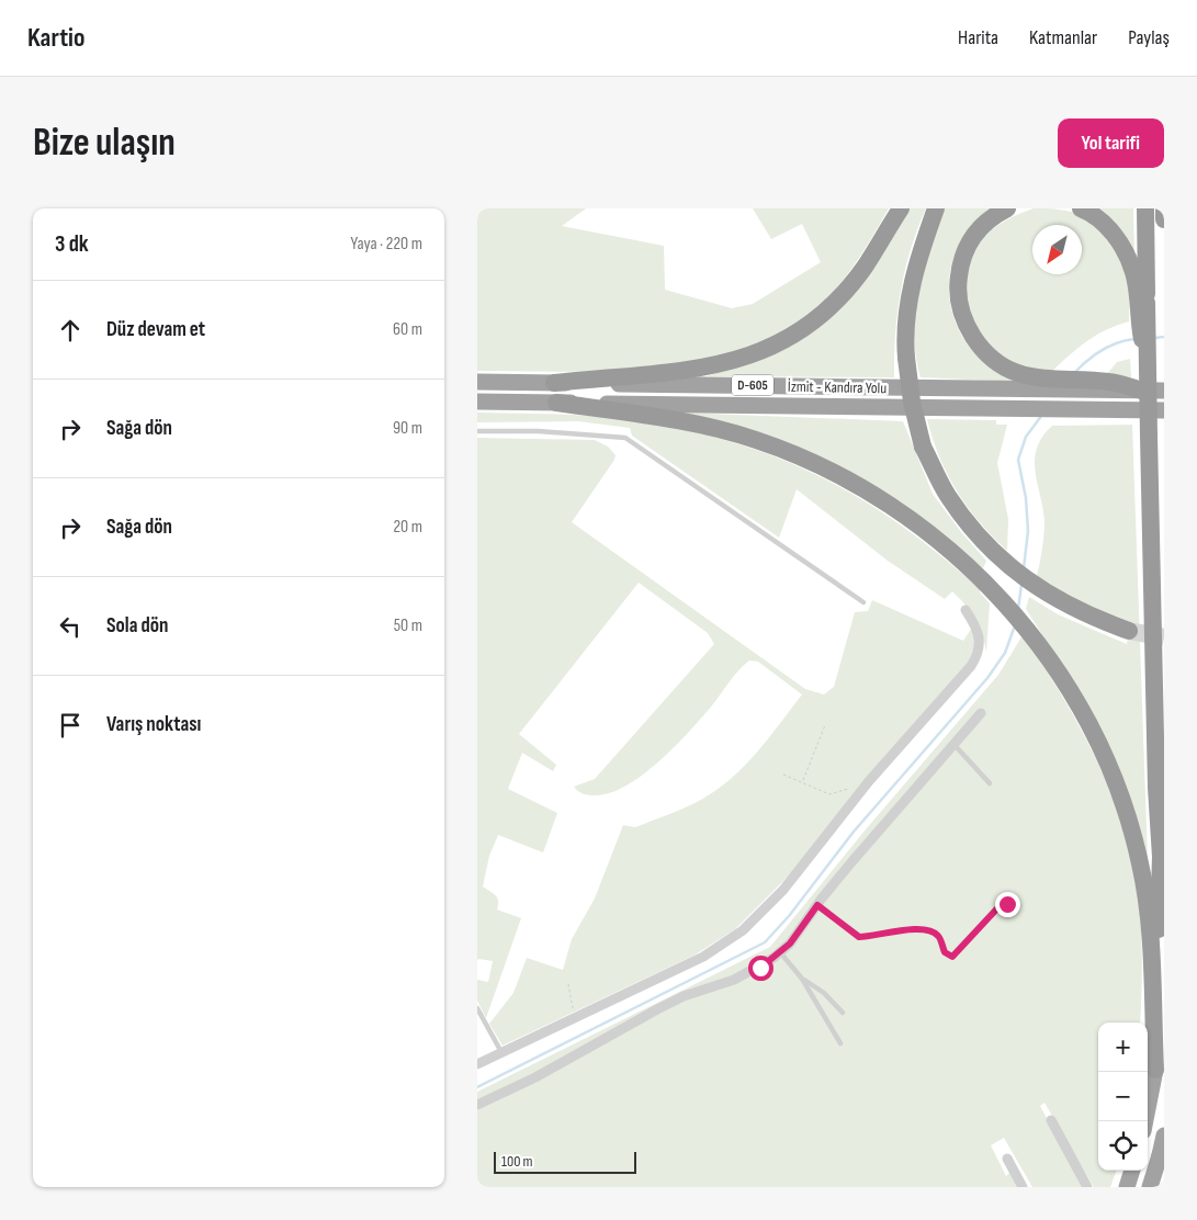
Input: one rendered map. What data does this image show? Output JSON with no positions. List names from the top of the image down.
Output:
{
  "streets": {
    "highway": ["D-605", "İzmit - Kandıra Yolu"]
  },
  "scale_bar": "100 m",
  "north": "bottom left",
  "page": {
    "header": "Kartio",
    "nav": ["Harita", "Katmanlar", "Paylaş"],
    "buttons": "Yol tarifi",
    "title": "Bize ulaşın",
    "heading": ["3 dk", "Yaya · 220 m"],
    "list": [
      ["Düz devam et", "60 m"],
      ["Sağa dön", "90 m"],
      ["Sağa dön", "20 m"],
      ["Sola dön", "50 m"],
      "Varış noktası"
    ],
    "map_buttons": ["+", "−"],
    "scale": "100 m"
  }
}
